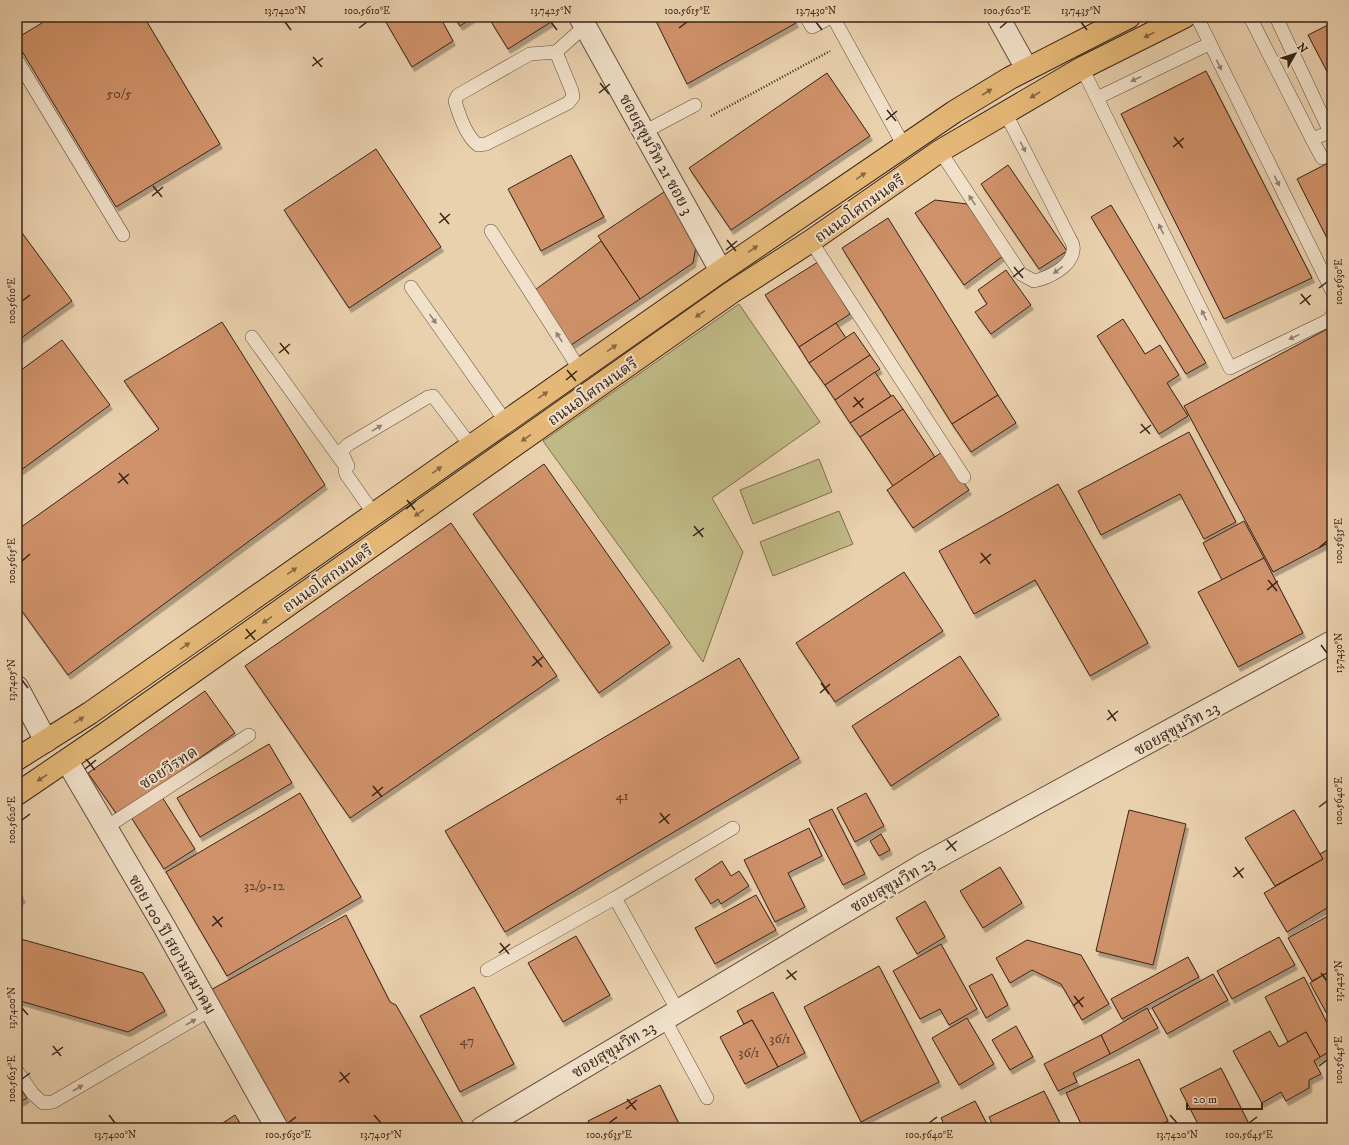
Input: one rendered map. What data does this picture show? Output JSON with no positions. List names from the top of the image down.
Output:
{
  "streets": {
    "main road": ["ถนนอโศกมนตรี"],
    "street": ["ซอยสุขุมวิท 21 ซอย 3", "ซอยสุขุมวิท 23", "ซอย 100 ปี สยามสมาคม"],
    "lane": ["ซอยวีรทด"]
  },
  "crossings": [
    ["ซอยสุขุมวิท 21 ซอย 3", "ถนนอโศกมนตรี"],
    ["ถนนอโศกมนตรี", "ซอย 100 ปี สยามสมาคม"],
    ["ซอยวีรทด", "ซอย 100 ปี สยามสมาคม"]
  ],
  "house_numbers": [
    "50/5",
    "41",
    "32/9-12",
    "36/1",
    "47",
    "36/1"
  ],
  "scale_bar": "20 m",
  "north": "top right",
  "coordinates": [
    "13.7420°N",
    "100.5610°E",
    "13.7425°N",
    "100.5615°E",
    "13.7430°N",
    "100.5620°E",
    "13.7435°N",
    "100.5630°E",
    "100.5635°E",
    "13.7405°N",
    "100.5640°E",
    "13.7400°N",
    "100.5645°E",
    "100.5625°E"
  ]
}
